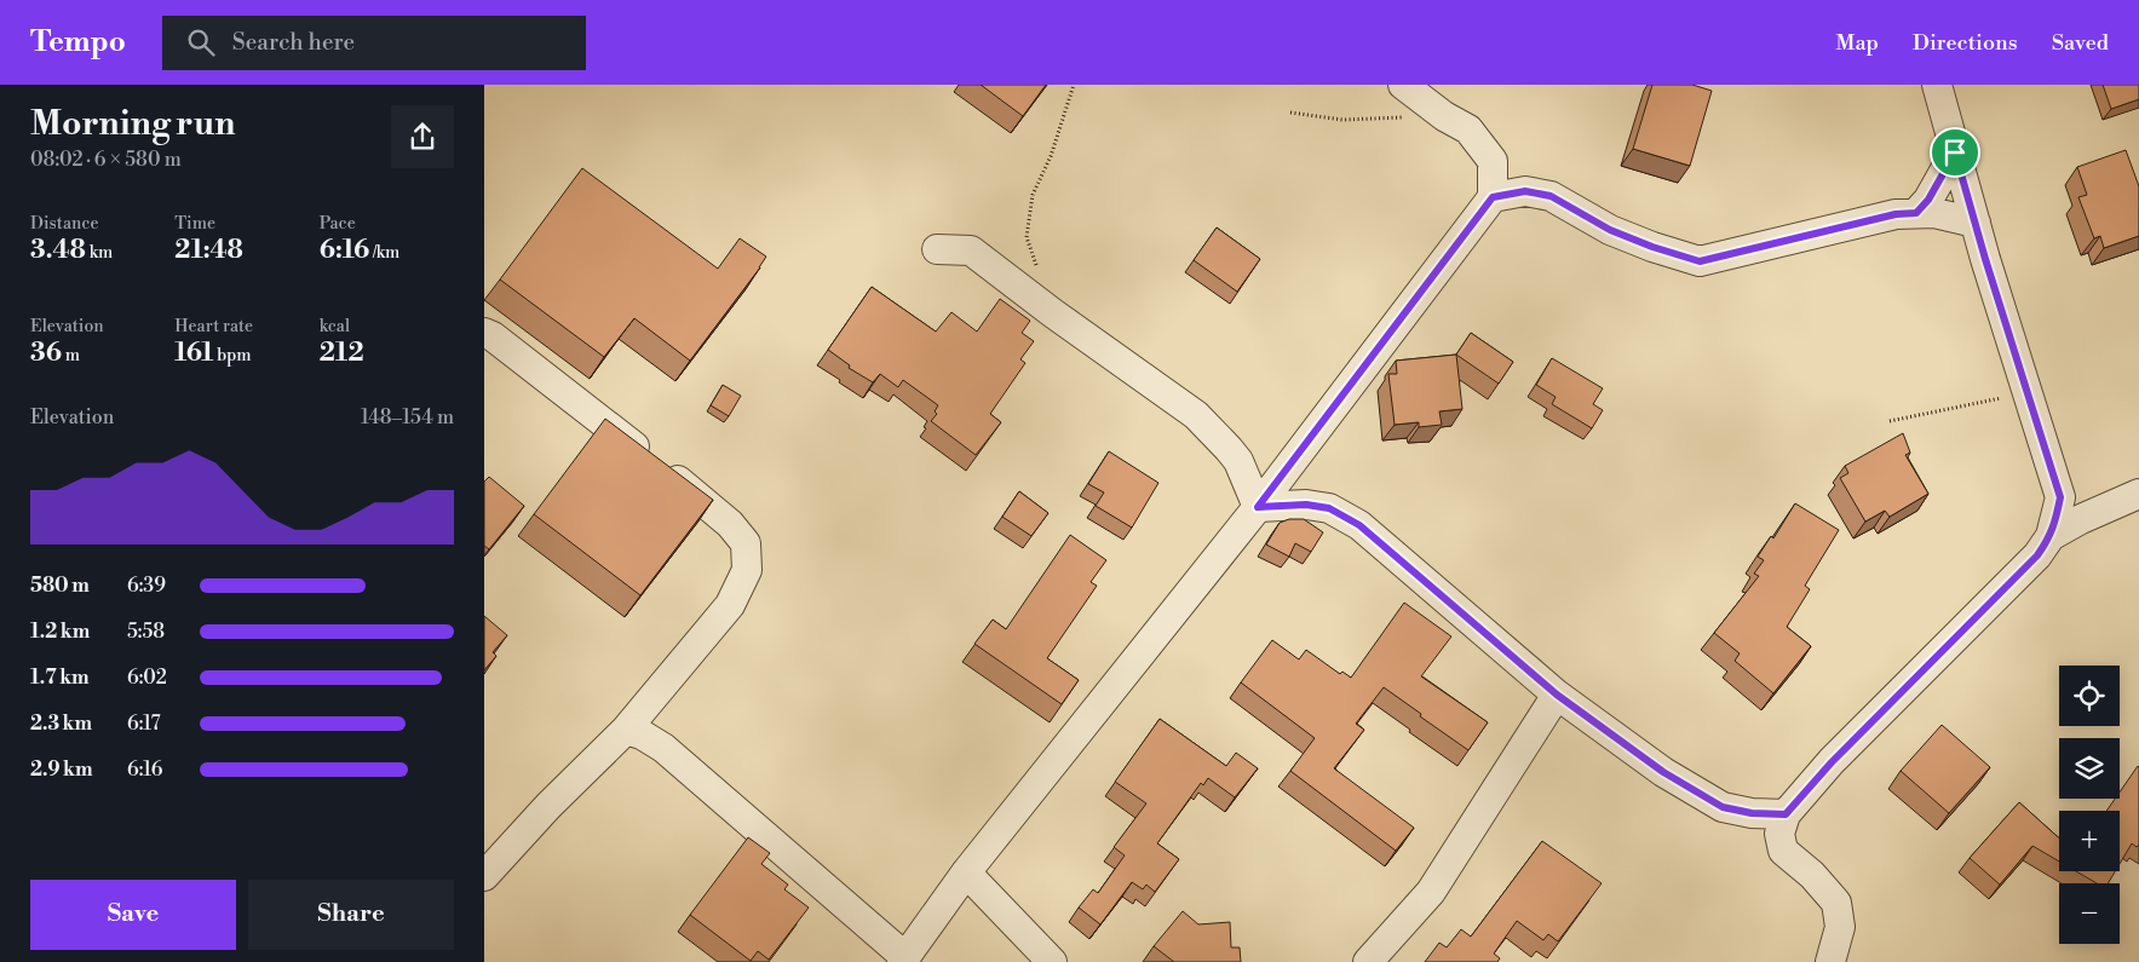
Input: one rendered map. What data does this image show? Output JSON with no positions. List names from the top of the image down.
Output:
{
  "page": {
    "header": "Tempo",
    "search": "Search here",
    "nav": ["Map", "Directions", "Saved"],
    "heading": ["Morning run", "08:02 · 6 × 580 m"],
    "stats": [
      ["Distance", "3.48 km"],
      ["Time", "21:48"],
      ["Pace", "6:16 /km"],
      ["Elevation", "36 m"],
      ["Heart rate", "161 bpm"],
      ["kcal", "212"]
    ],
    "chart": ["Elevation", "148–154 m"],
    "list": [
      {
        "name": "580 m",
        "note": "6:39"
      },
      {
        "name": "1.2 km",
        "note": "5:58"
      },
      {
        "name": "1.7 km",
        "note": "6:02"
      },
      {
        "name": "2.3 km",
        "note": "6:17"
      },
      {
        "name": "2.9 km",
        "note": "6:16"
      }
    ],
    "map_buttons": ["+", "−"],
    "buttons": ["Save", "Share"]
  }
}
